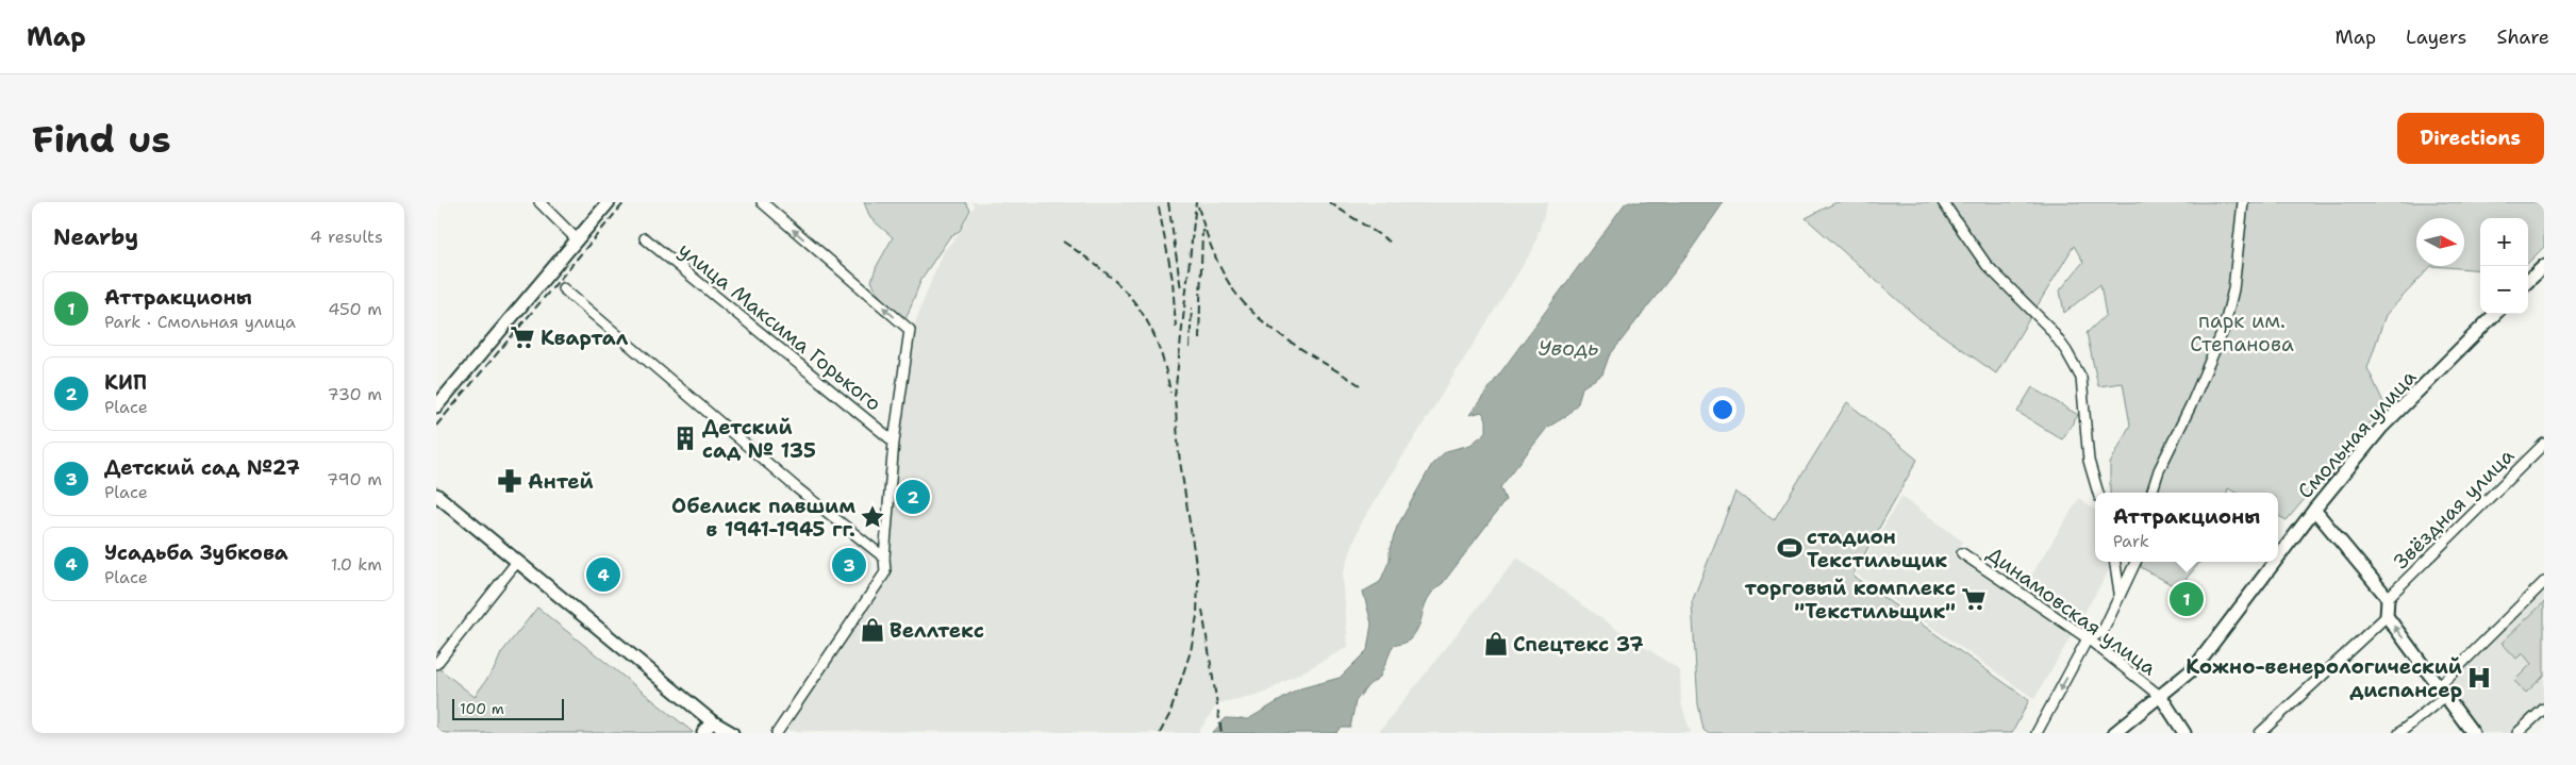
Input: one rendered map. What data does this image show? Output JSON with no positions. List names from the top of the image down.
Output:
{
  "streets": {
    "main road": ["Смольная улица"],
    "street": ["улица Максима Горького", "Звёздная улица", "Динамовская улица"]
  },
  "crossings": [
    ["Смольная улица", "Динамовская улица"]
  ],
  "water": ["Уводь"],
  "parks": ["парк им. Степанова"],
  "places": {
    "supermarket": ["Квартал", "торговый комплекс \"Текстильщик\""],
    "building": ["Детский сад № 135"],
    "pharmacy": ["Антей"],
    "place": ["Обелиск павшим в 1941-1945 гг."],
    "sports": ["стадион Текстильщик"],
    "shop": ["Веллтекс", "Спецтекс 37"],
    "hospital": ["Кожно-венерологический диспансер"]
  },
  "scale_bar": "100 m",
  "north": "right",
  "page": {
    "header": "Map",
    "nav": ["Map", "Layers", "Share"],
    "buttons": "Directions",
    "title": "Find us",
    "heading": ["Nearby", "4 results"],
    "map_buttons": ["+", "−"],
    "list": [
      {
        "mark": "1",
        "name": "Аттракционы",
        "note": "Park · Смольная улица",
        "value": "450 m"
      },
      {
        "mark": "2",
        "name": "КИП",
        "note": "Place",
        "value": "730 m"
      },
      {
        "mark": "3",
        "name": "Детский сад №27",
        "note": "Place",
        "value": "790 m"
      },
      {
        "mark": "4",
        "name": "Усадьба Зубкова",
        "note": "Place",
        "value": "1.0 km"
      }
    ],
    "pins": [
      "2",
      "3",
      "4",
      "1"
    ],
    "popup": ["Аттракционы", "Park"],
    "scale": "100 m"
  }
}
